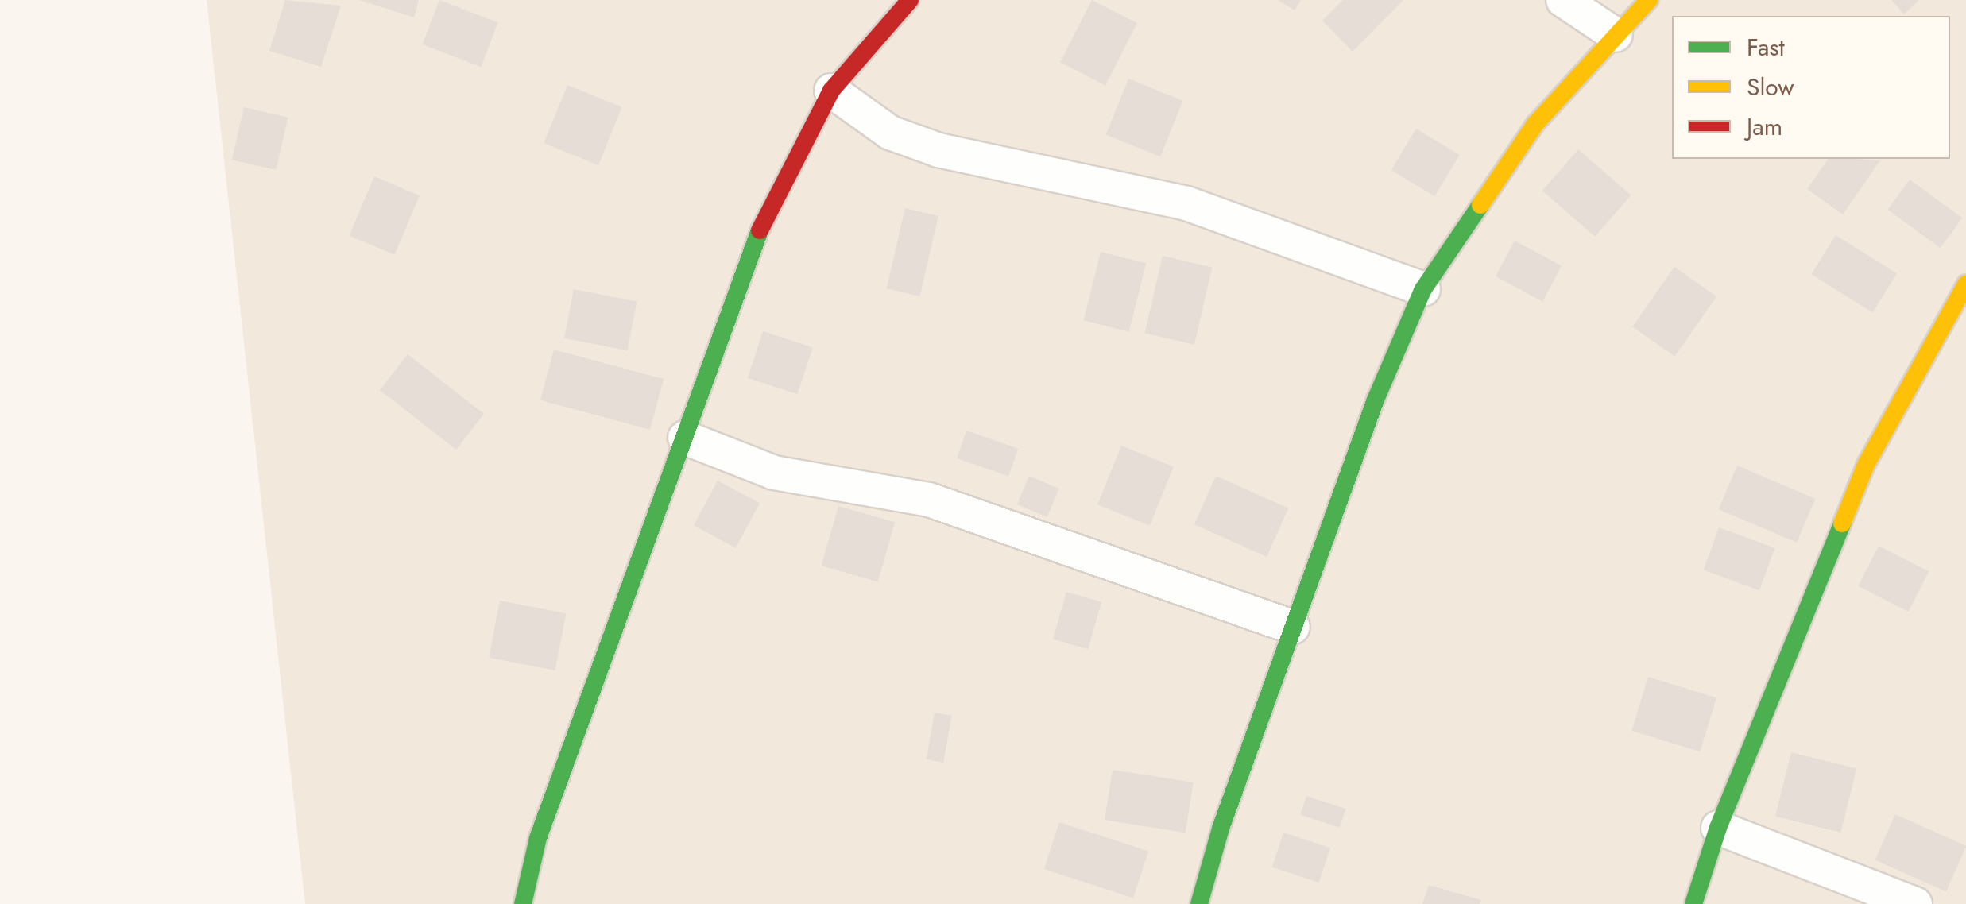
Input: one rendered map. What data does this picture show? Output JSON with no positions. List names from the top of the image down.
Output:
{
  "legend": ["Fast", "Slow", "Jam"]
}
